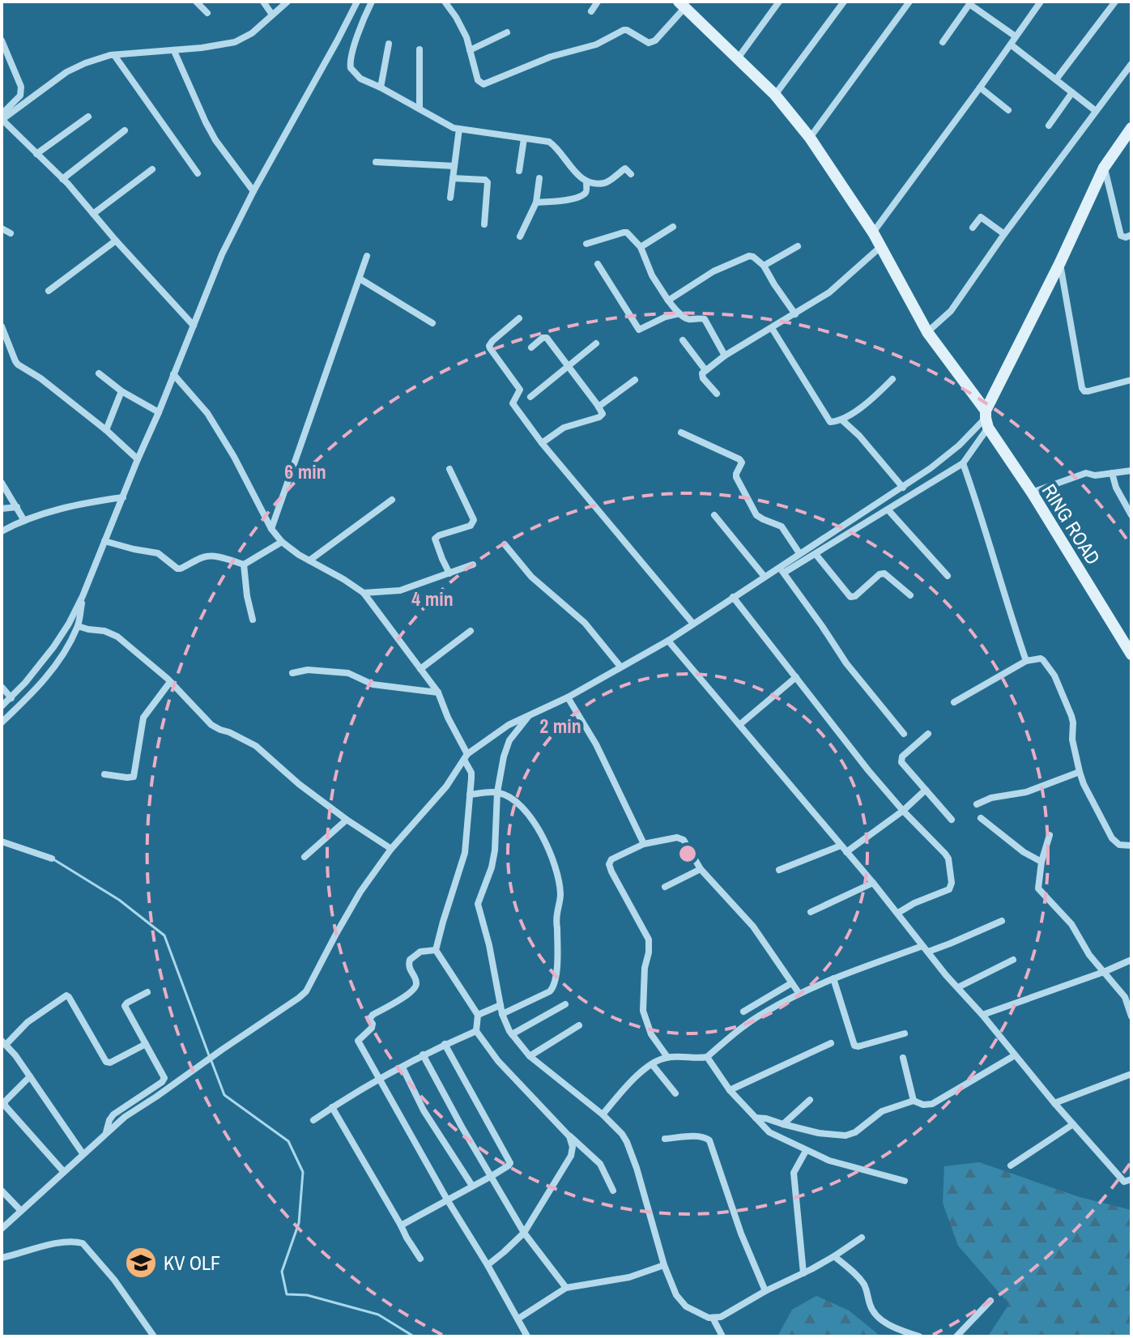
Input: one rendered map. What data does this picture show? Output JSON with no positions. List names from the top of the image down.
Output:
{
  "streets": {
    "street": ["RING ROAD"]
  },
  "places": {
    "school or university": ["KV OLF"]
  },
  "rings": ["6 min", "4 min", "2 min"]
}
